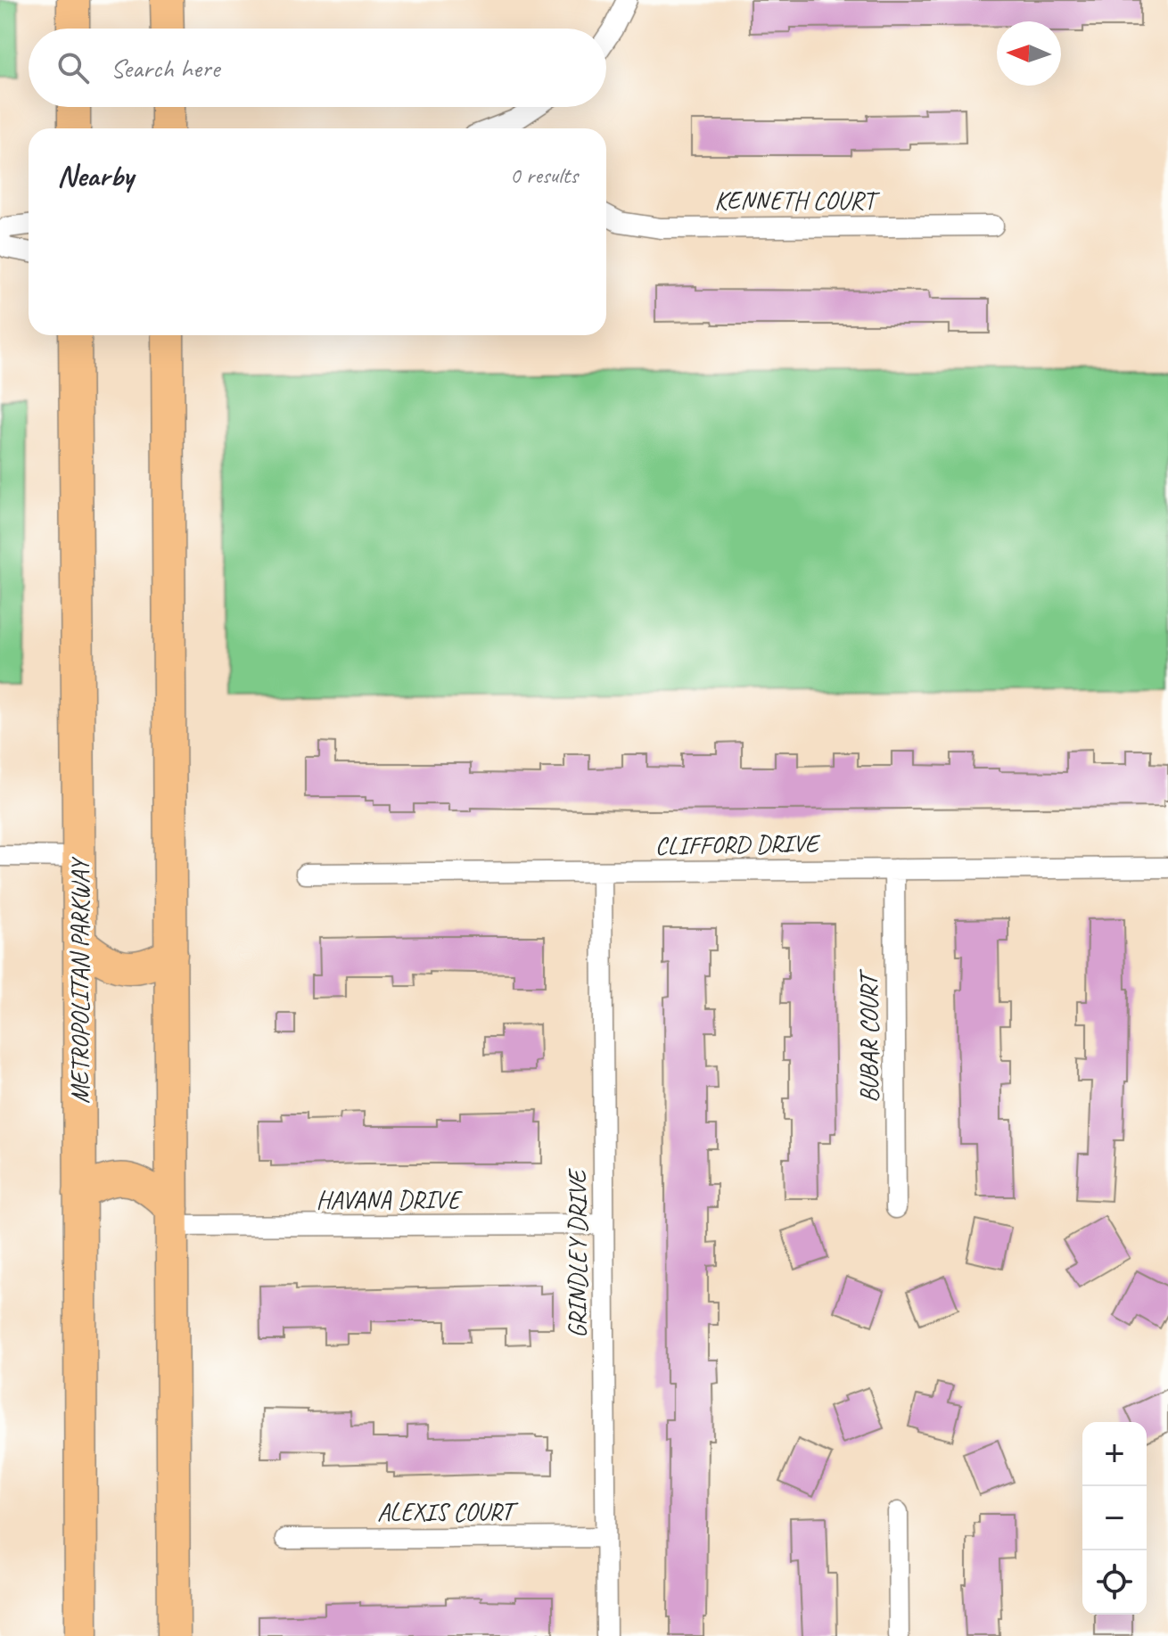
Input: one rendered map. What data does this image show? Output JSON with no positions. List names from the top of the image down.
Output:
{
  "streets": {
    "main road": ["METROPOLITAN PARKWAY"],
    "street": [
      "KENNETH COURT",
      "CLIFFORD DRIVE",
      "BUBAR COURT",
      "HAVANA DRIVE",
      "GRINDLEY DRIVE",
      "ALEXIS COURT"
    ]
  },
  "crossings": [
    ["CLIFFORD DRIVE", "BUBAR COURT"],
    ["CLIFFORD DRIVE", "GRINDLEY DRIVE"],
    ["HAVANA DRIVE", "GRINDLEY DRIVE"],
    ["GRINDLEY DRIVE", "ALEXIS COURT"]
  ],
  "north": "left",
  "page": {
    "search": "Search here",
    "heading": ["Nearby", "0 results"],
    "map_buttons": ["+", "−"]
  }
}
